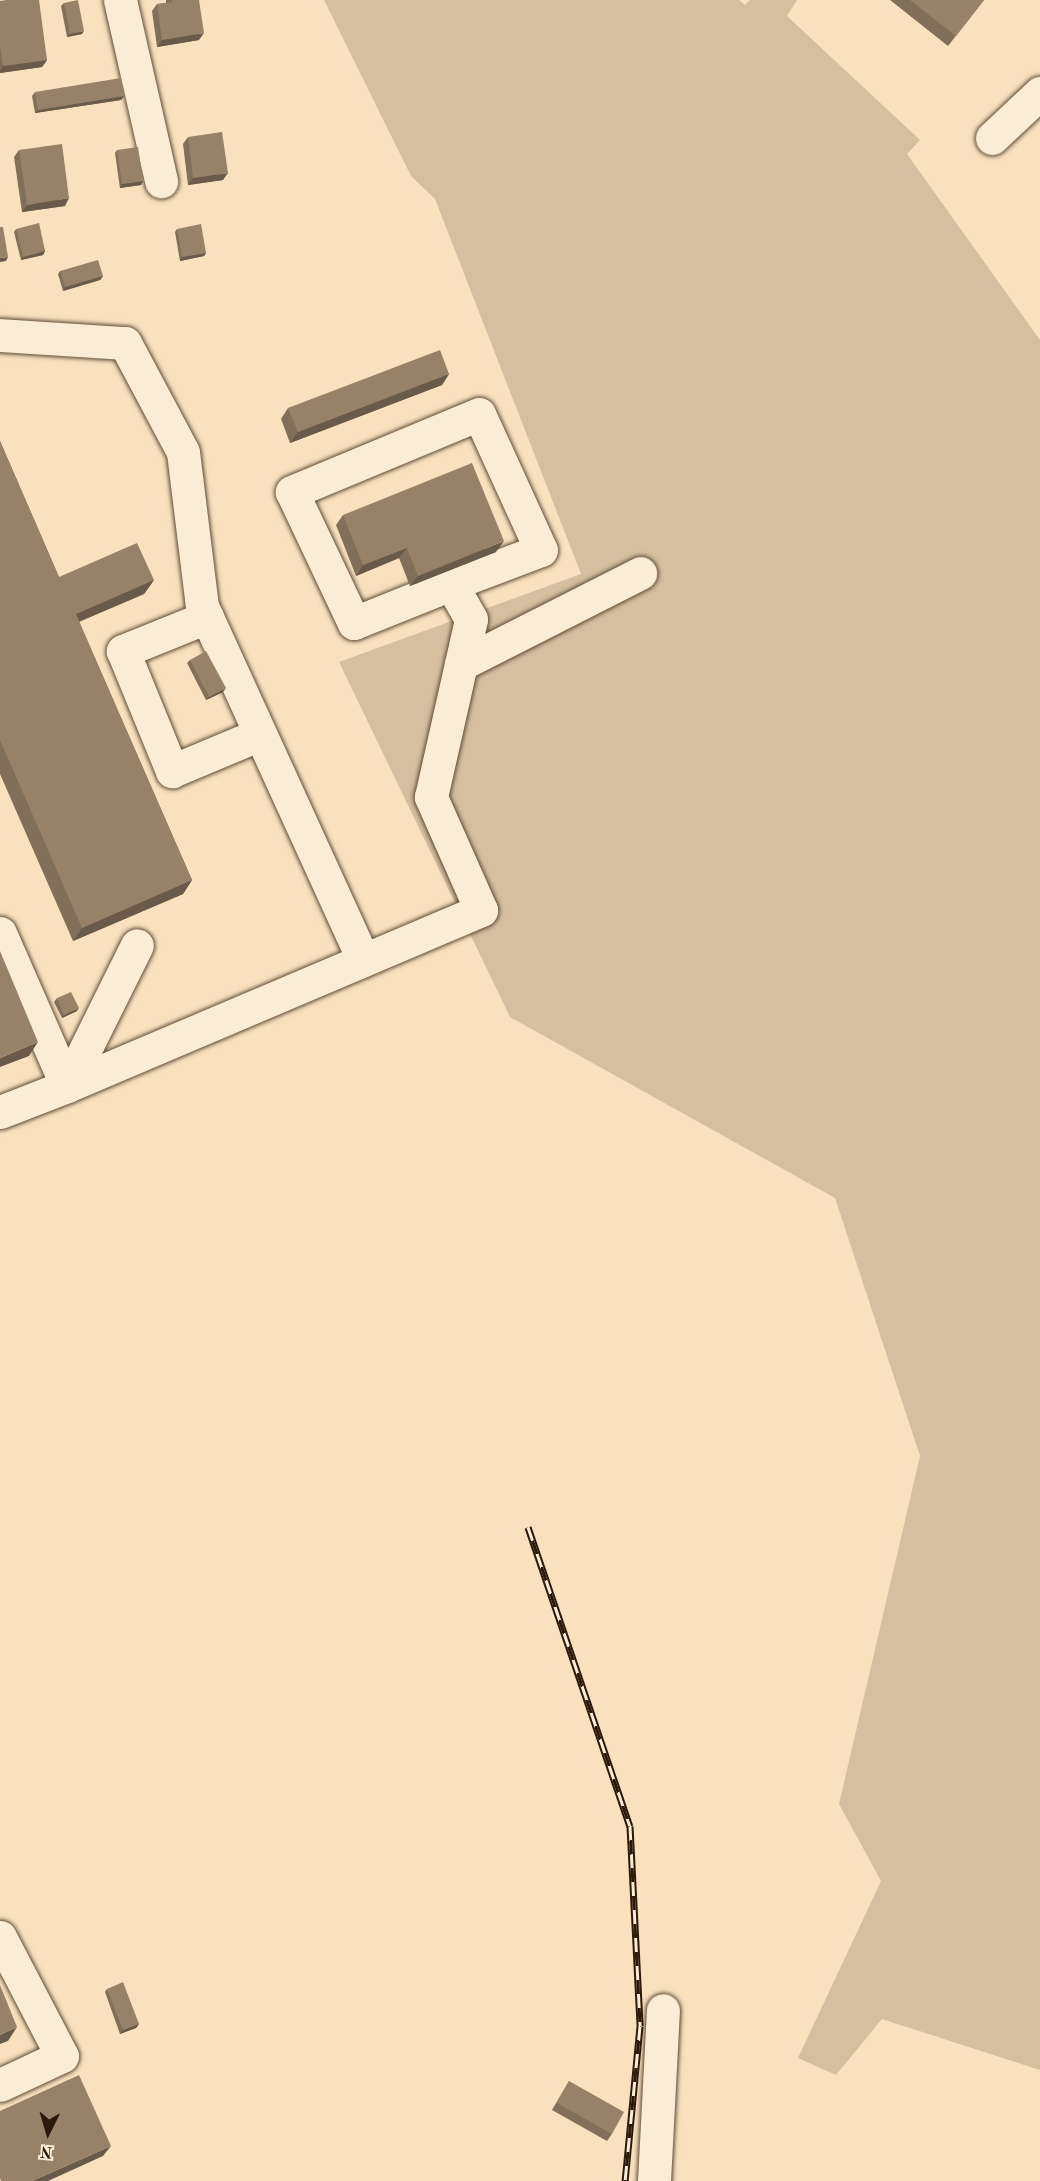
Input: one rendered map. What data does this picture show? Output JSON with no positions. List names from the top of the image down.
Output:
{
  "north": "bottom"
}
